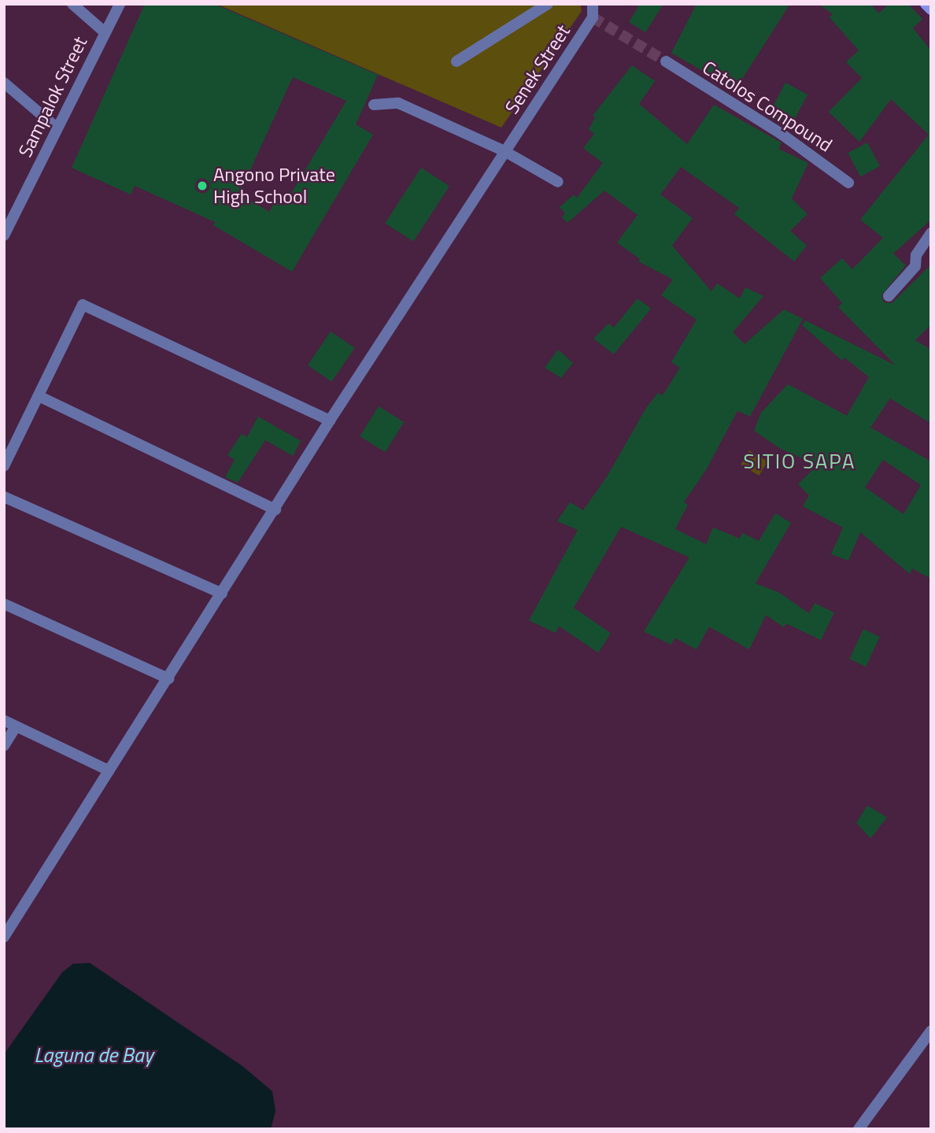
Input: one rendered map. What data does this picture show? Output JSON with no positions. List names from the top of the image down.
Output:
{
  "streets": {
    "street": ["Senek Street", "Sampalok Street", "Catolos Compound"]
  },
  "districts": ["SITIO SAPA"],
  "water": ["Laguna de Bay"],
  "places": ["Angono Private High School"]
}
